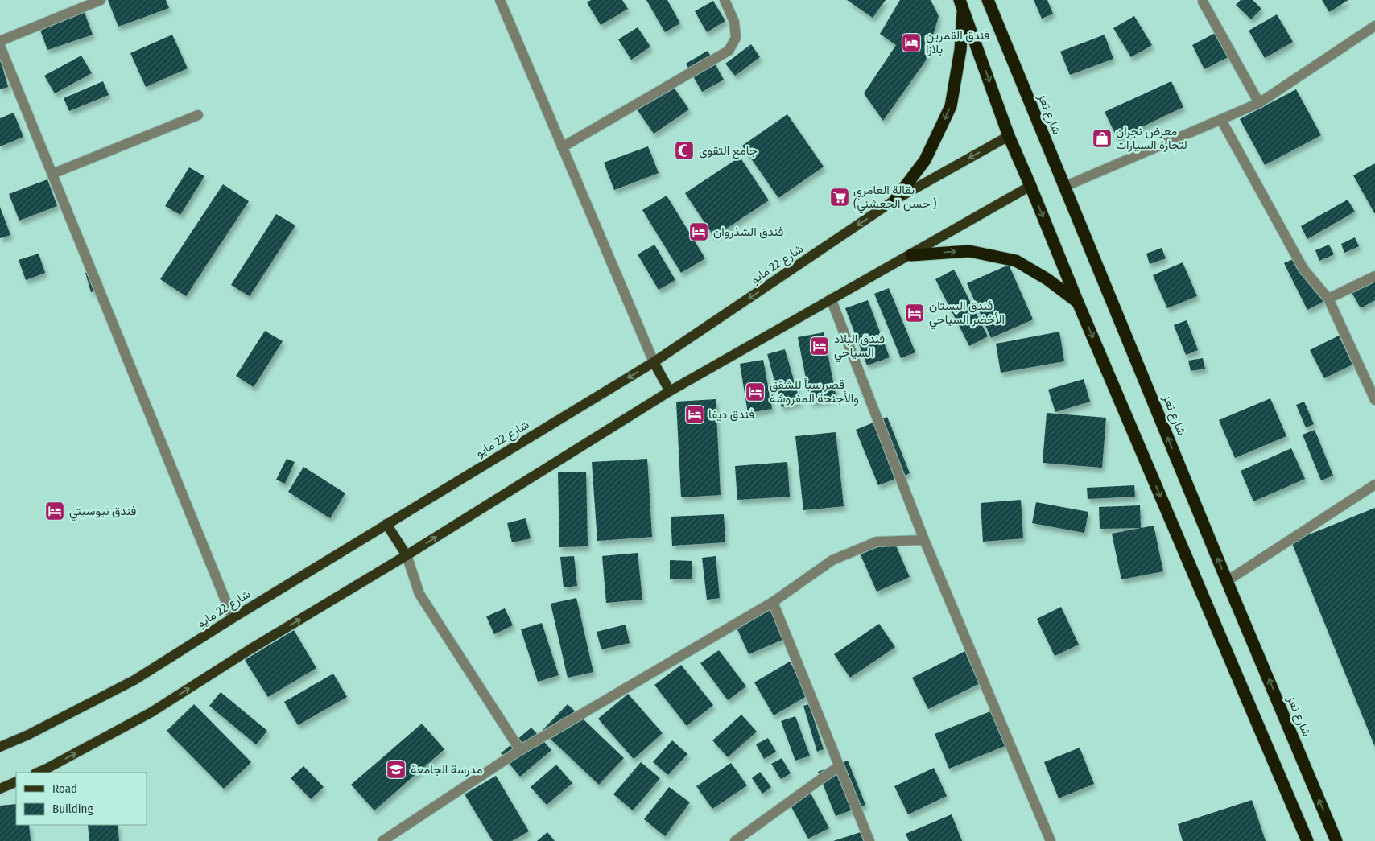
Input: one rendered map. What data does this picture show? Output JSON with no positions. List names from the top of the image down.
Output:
{
  "streets": {
    "highway": ["شارع تعز"],
    "main road": ["شارع 22 مايو"]
  },
  "places": {
    "hotel": [
      "فندق القمرين بلازا",
      "فندق الشذروان",
      "فندق البستان الأخضر السياحي",
      "فندق البلاد السياحي",
      "قصر سبأ للشقق والأجنحة المفروشة",
      "فندق ديفا",
      "فندق نيوسيتي"
    ],
    "shop": ["معرض نجران لتجارة السيارات"],
    "mosque": ["جامع التقوى"],
    "supermarket": ["بقالة العامري (حسن الجعشني )"],
    "school or university": ["مدرسة الجامعة"]
  },
  "legend": ["Road", "Building"]
}
